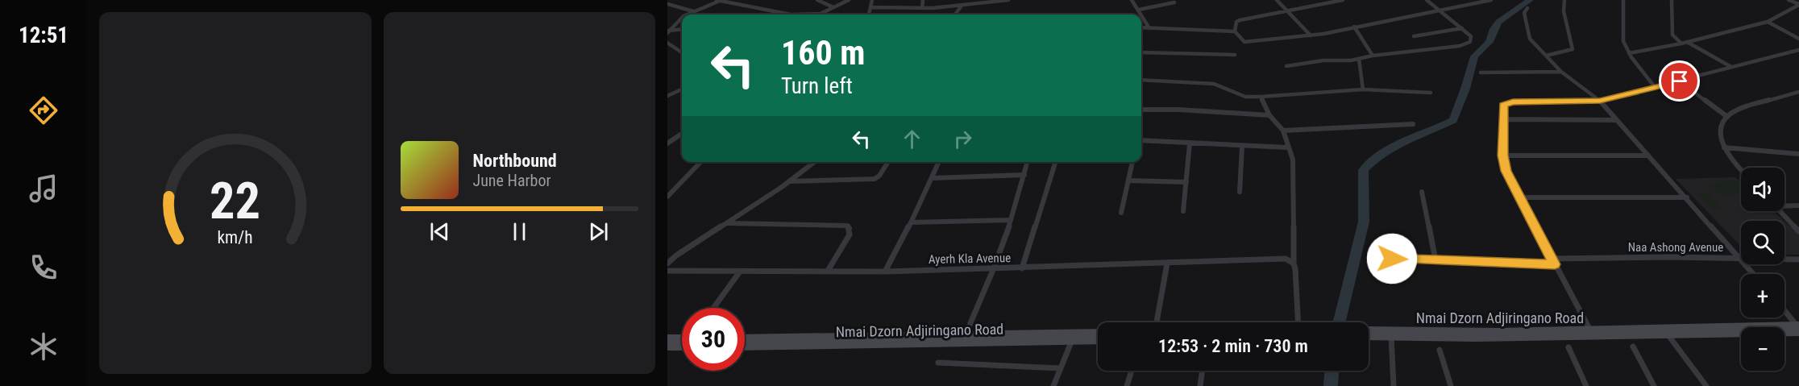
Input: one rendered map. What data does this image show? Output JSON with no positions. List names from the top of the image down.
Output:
{
  "streets": {
    "main road": ["Nmai Dzorn Adjiringano Road"],
    "street": ["Naa Ashong Avenue", "Ayerh Kla Avenue"]
  },
  "page": {
    "tabs": "12:51",
    "turn": ["160 m", "Turn left"],
    "song": ["Northbound", "June Harbor"],
    "map_buttons": ["+", "−"],
    "limit": "30",
    "trip": "12:53 · 2 min · 730 m",
    "gauge": ["22", "km/h"]
  }
}
